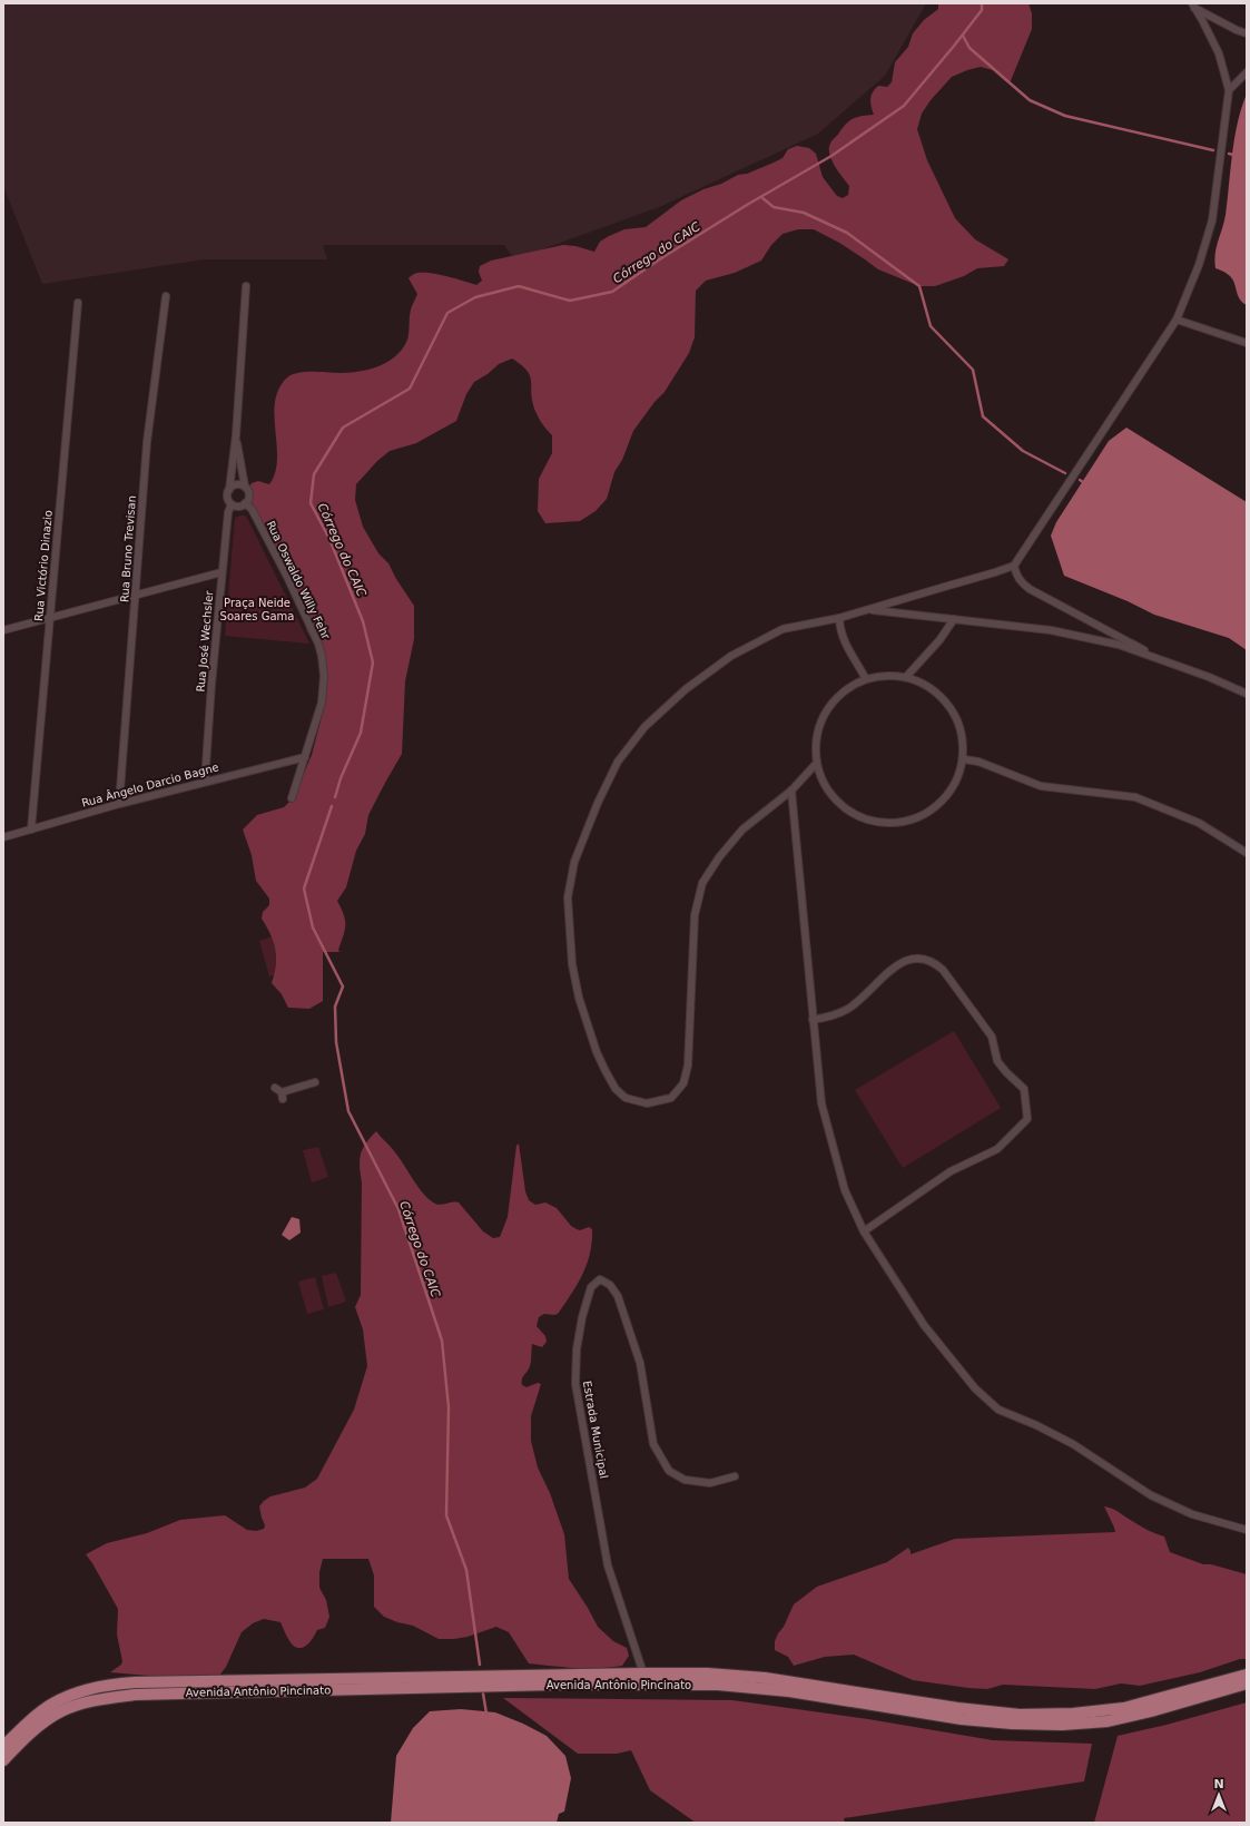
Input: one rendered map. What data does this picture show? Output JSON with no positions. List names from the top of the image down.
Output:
{
  "streets": {
    "main road": ["Avenida Antônio Pincinato"],
    "street": [
      "Rua Bruno Trevisan",
      "Rua Victório Dinazio",
      "Rua Oswaldo Willy Fehr",
      "Rua José Wechsler",
      "Rua Ângelo Darcio Bagne",
      "Estrada Municipal"
    ]
  },
  "crossings": [
    ["Rua Bruno Trevisan", "Rua Ângelo Darcio Bagne"],
    ["Rua Victório Dinazio", "Rua Ângelo Darcio Bagne"],
    ["Rua Oswaldo Willy Fehr", "Rua José Wechsler"],
    ["Rua Oswaldo Willy Fehr", "Rua Ângelo Darcio Bagne"],
    ["Rua José Wechsler", "Rua Ângelo Darcio Bagne"],
    ["Estrada Municipal", "Avenida Antônio Pincinato"]
  ],
  "water": ["Córrego do CAIC"],
  "parks": ["Praça Neide Soares Gama"],
  "north": "top"
}
